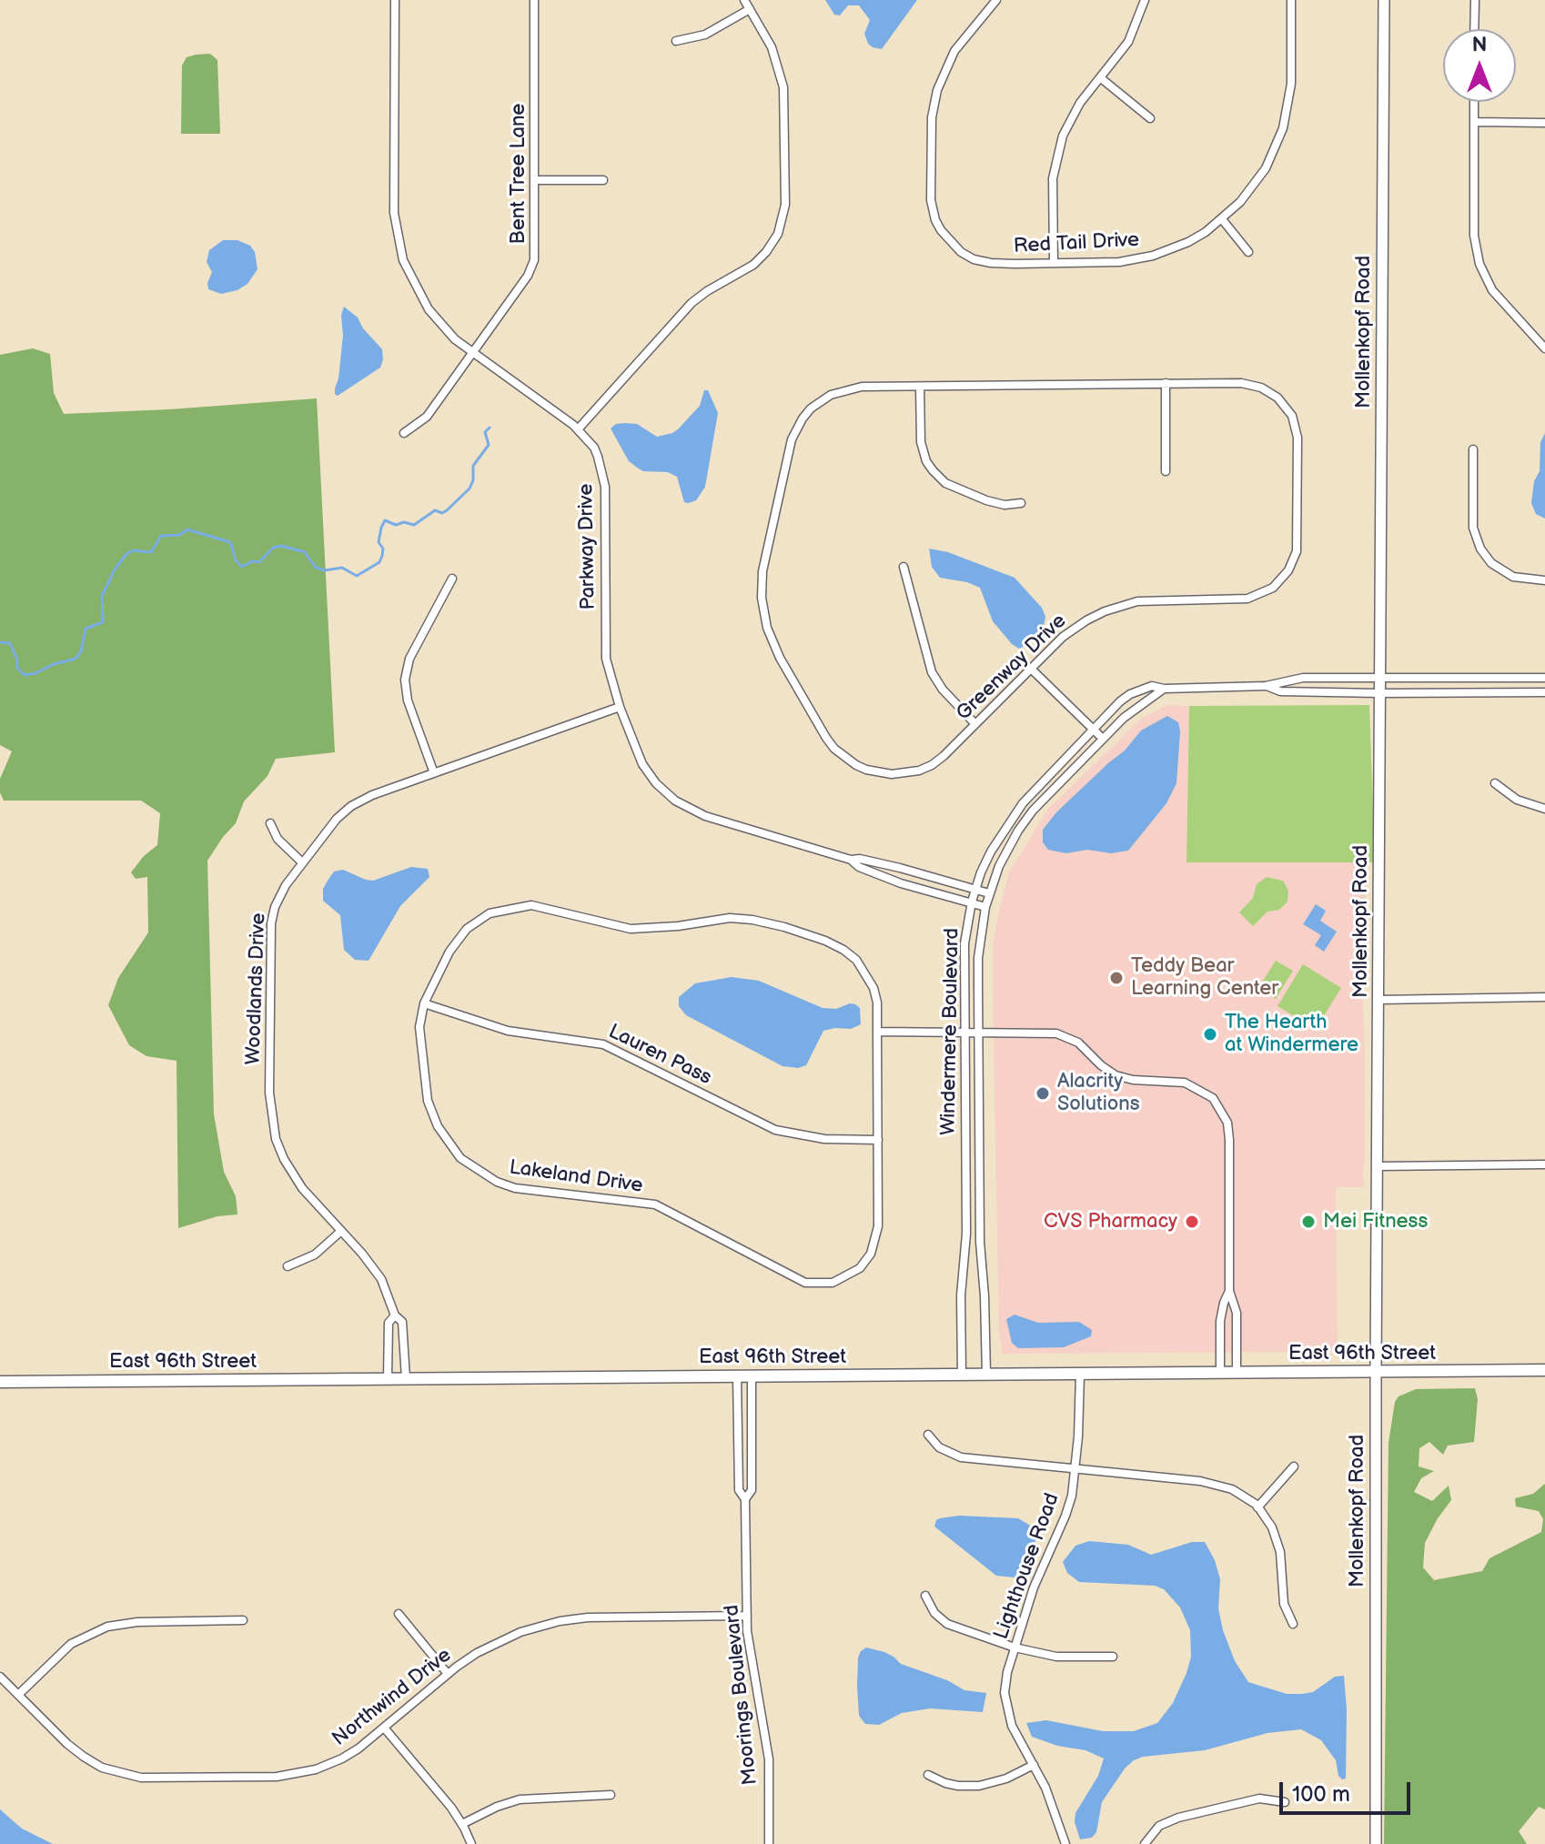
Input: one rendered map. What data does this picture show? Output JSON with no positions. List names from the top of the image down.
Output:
{
  "streets": {
    "main road": ["East 96th Street"],
    "street": [
      "Bent Tree Lane",
      "Red Tail Drive",
      "Mollenkopf Road",
      "Parkway Drive",
      "Greenway Drive",
      "Woodlands Drive",
      "Windermere Boulevard",
      "Lauren Pass",
      "Lakeland Drive",
      "Lighthouse Road",
      "Moorings Boulevard",
      "Northwind Drive"
    ]
  },
  "crossings": [
    ["Bent Tree Lane", "Parkway Drive"],
    ["Mollenkopf Road", "Windermere Boulevard"],
    ["Mollenkopf Road", "East 96th Street"],
    ["Parkway Drive", "Woodlands Drive"],
    ["Parkway Drive", "Windermere Boulevard"],
    ["Woodlands Drive", "East 96th Street"],
    ["Windermere Boulevard", "East 96th Street"],
    ["Lauren Pass", "Lakeland Drive"],
    ["East 96th Street", "Lighthouse Road"],
    ["East 96th Street", "Moorings Boulevard"],
    ["Moorings Boulevard", "Northwind Drive"]
  ],
  "places": [
    "Teddy Bear Learning Center",
    "The Hearth at Windermere",
    "Alacrity Solutions",
    "CVS Pharmacy",
    "Mei Fitness"
  ],
  "scale_bar": "100 m",
  "north": "top"
}
